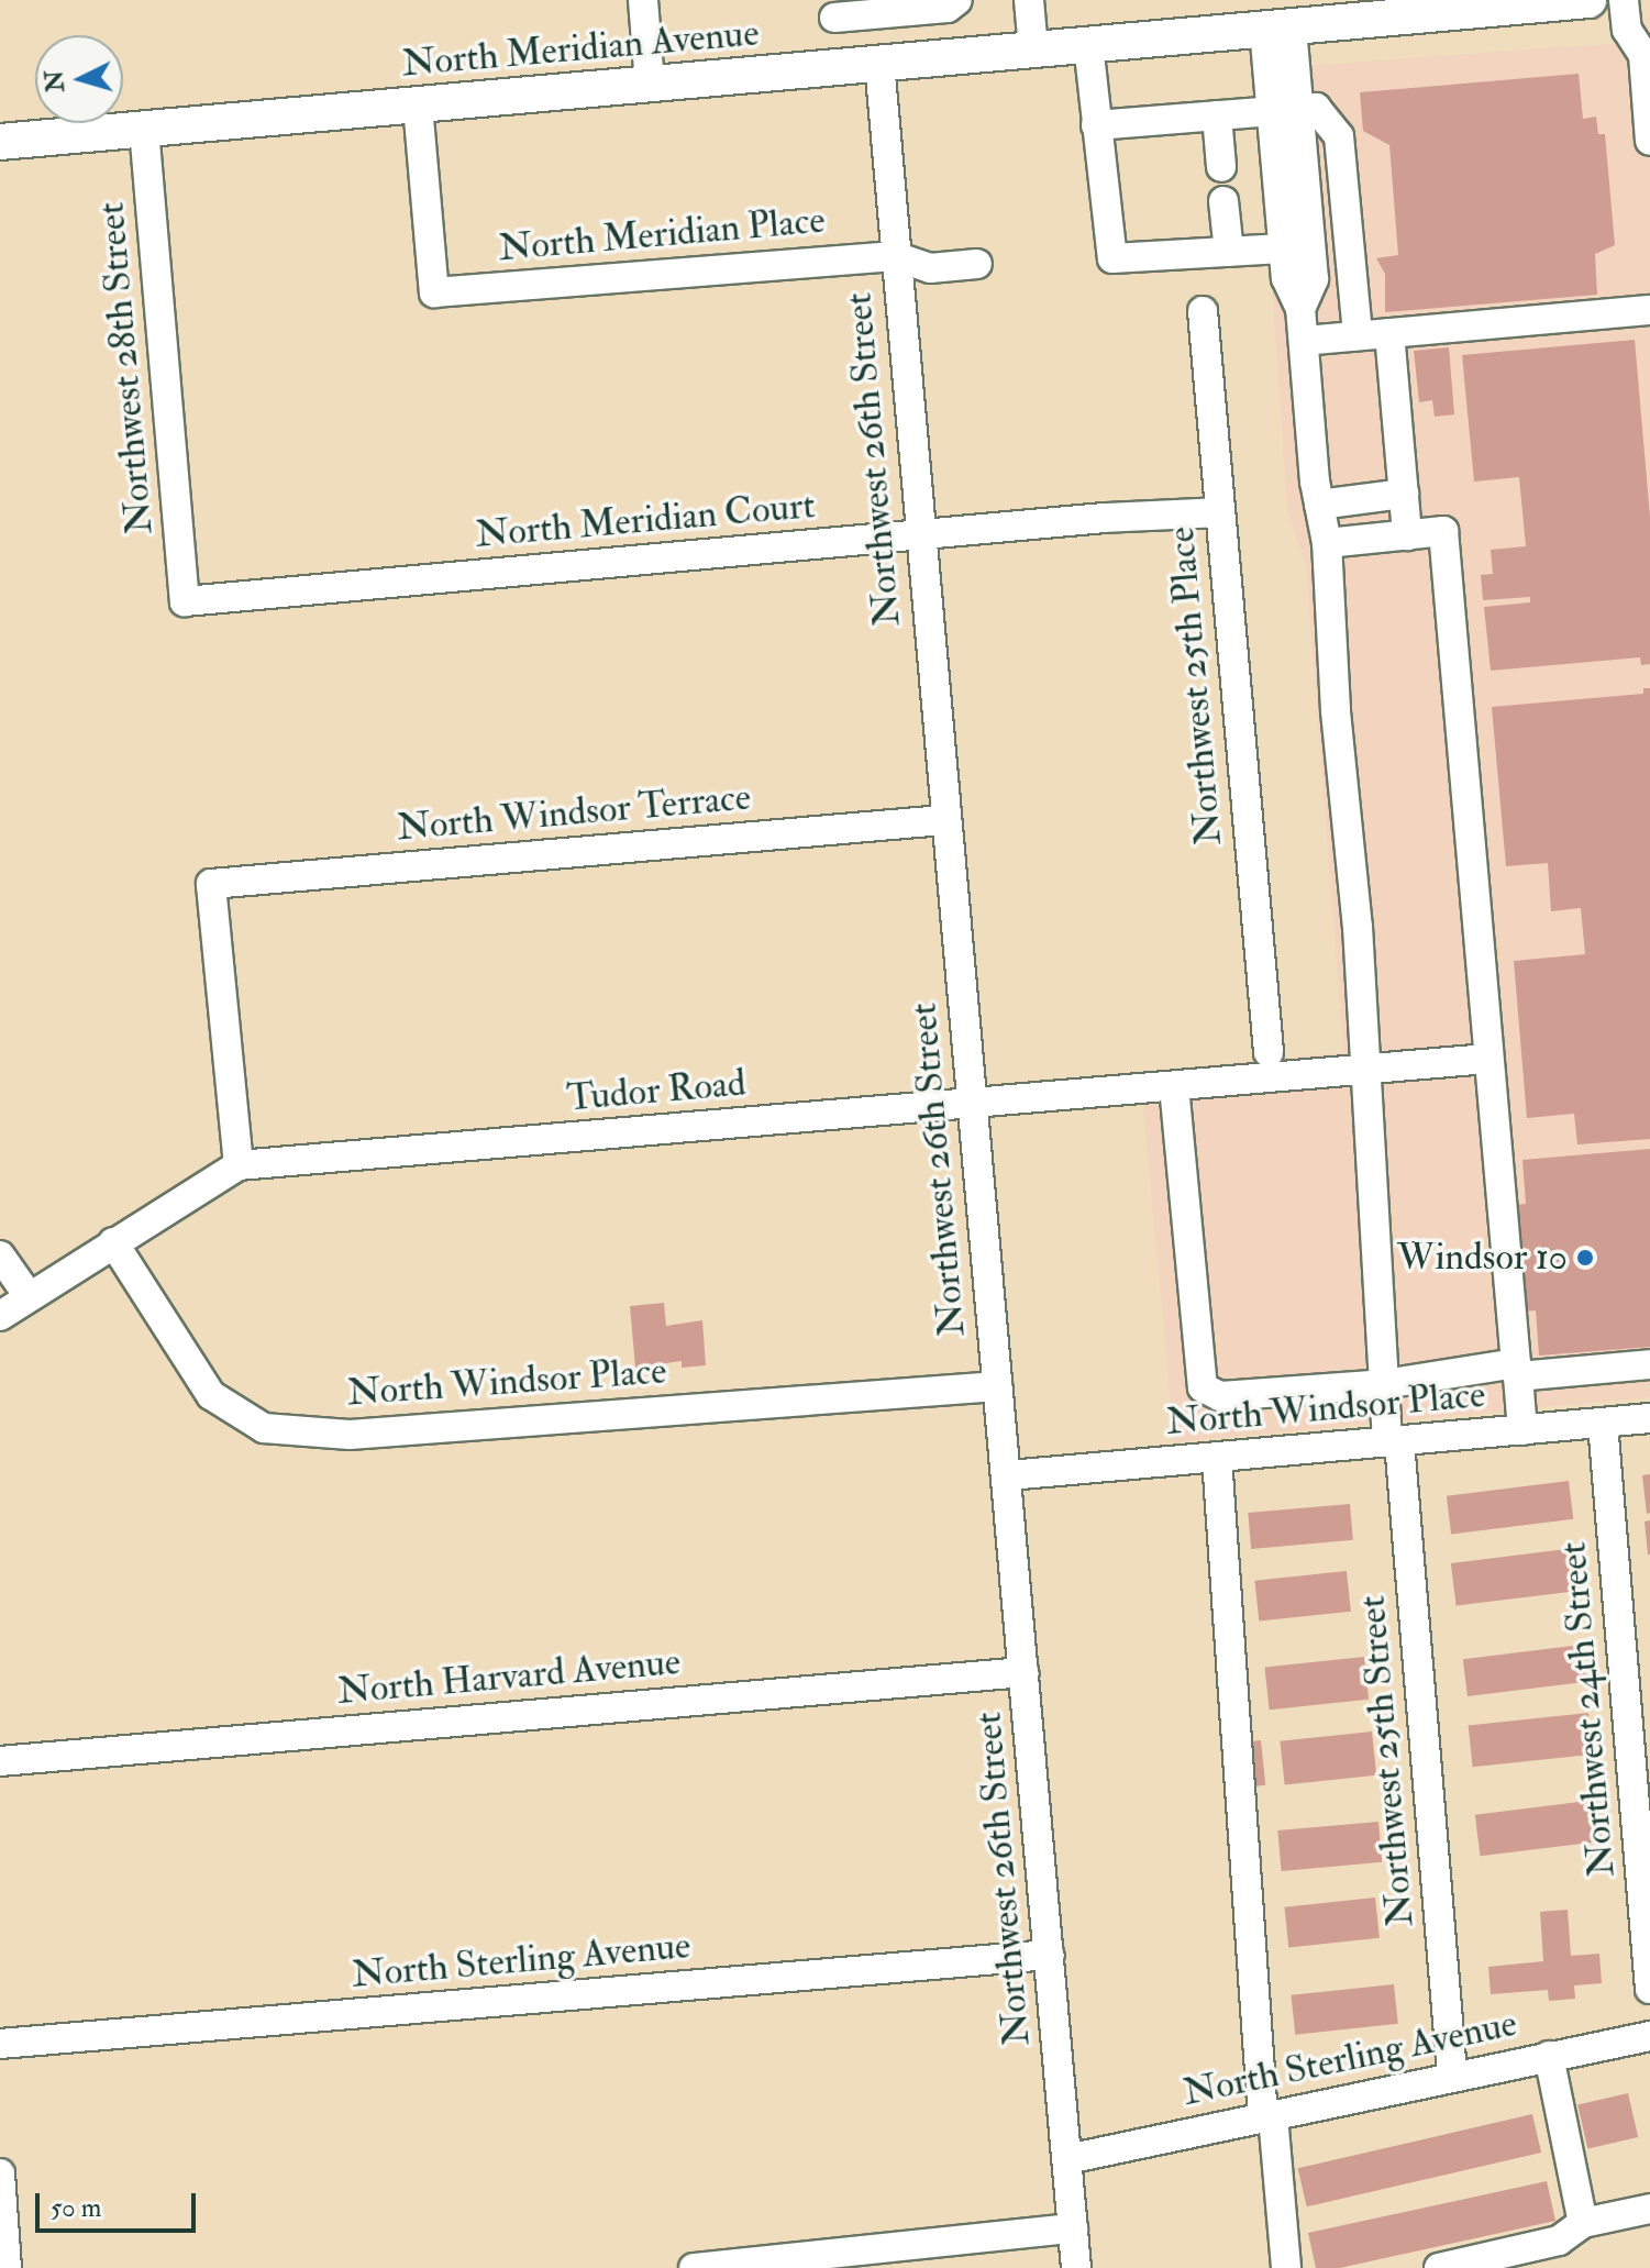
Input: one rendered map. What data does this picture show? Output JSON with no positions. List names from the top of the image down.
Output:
{
  "streets": {
    "main road": ["North Meridian Avenue"],
    "street": [
      "North Meridian Place",
      "Northwest 28th Street",
      "Northwest 26th Street",
      "North Meridian Court",
      "Northwest 25th Place",
      "North Windsor Terrace",
      "Tudor Road",
      "North Windsor Place",
      "North Harvard Avenue",
      "Northwest 24th Street",
      "Northwest 25th Street",
      "North Sterling Avenue"
    ]
  },
  "crossings": [
    ["North Meridian Avenue", "North Meridian Place"],
    ["North Meridian Avenue", "Northwest 28th Street"],
    ["North Meridian Avenue", "Northwest 26th Street"],
    ["North Meridian Place", "Northwest 26th Street"],
    ["Northwest 28th Street", "North Meridian Court"],
    ["Northwest 26th Street", "North Meridian Court"],
    ["Northwest 26th Street", "North Windsor Terrace"],
    ["Northwest 26th Street", "Tudor Road"],
    ["Northwest 26th Street", "North Windsor Place"],
    ["Northwest 26th Street", "North Harvard Avenue"],
    ["Northwest 26th Street", "North Sterling Avenue"],
    ["North Meridian Court", "Northwest 25th Place"],
    ["North Windsor Terrace", "Tudor Road"],
    ["Tudor Road", "North Windsor Place"],
    ["Tudor Road", "Northwest 25th Street"],
    ["North Windsor Place", "Northwest 24th Street"],
    ["North Windsor Place", "Northwest 25th Street"],
    ["Northwest 25th Street", "North Sterling Avenue"]
  ],
  "places": ["Windsor 10"],
  "scale_bar": "50 m",
  "north": "left"
}
